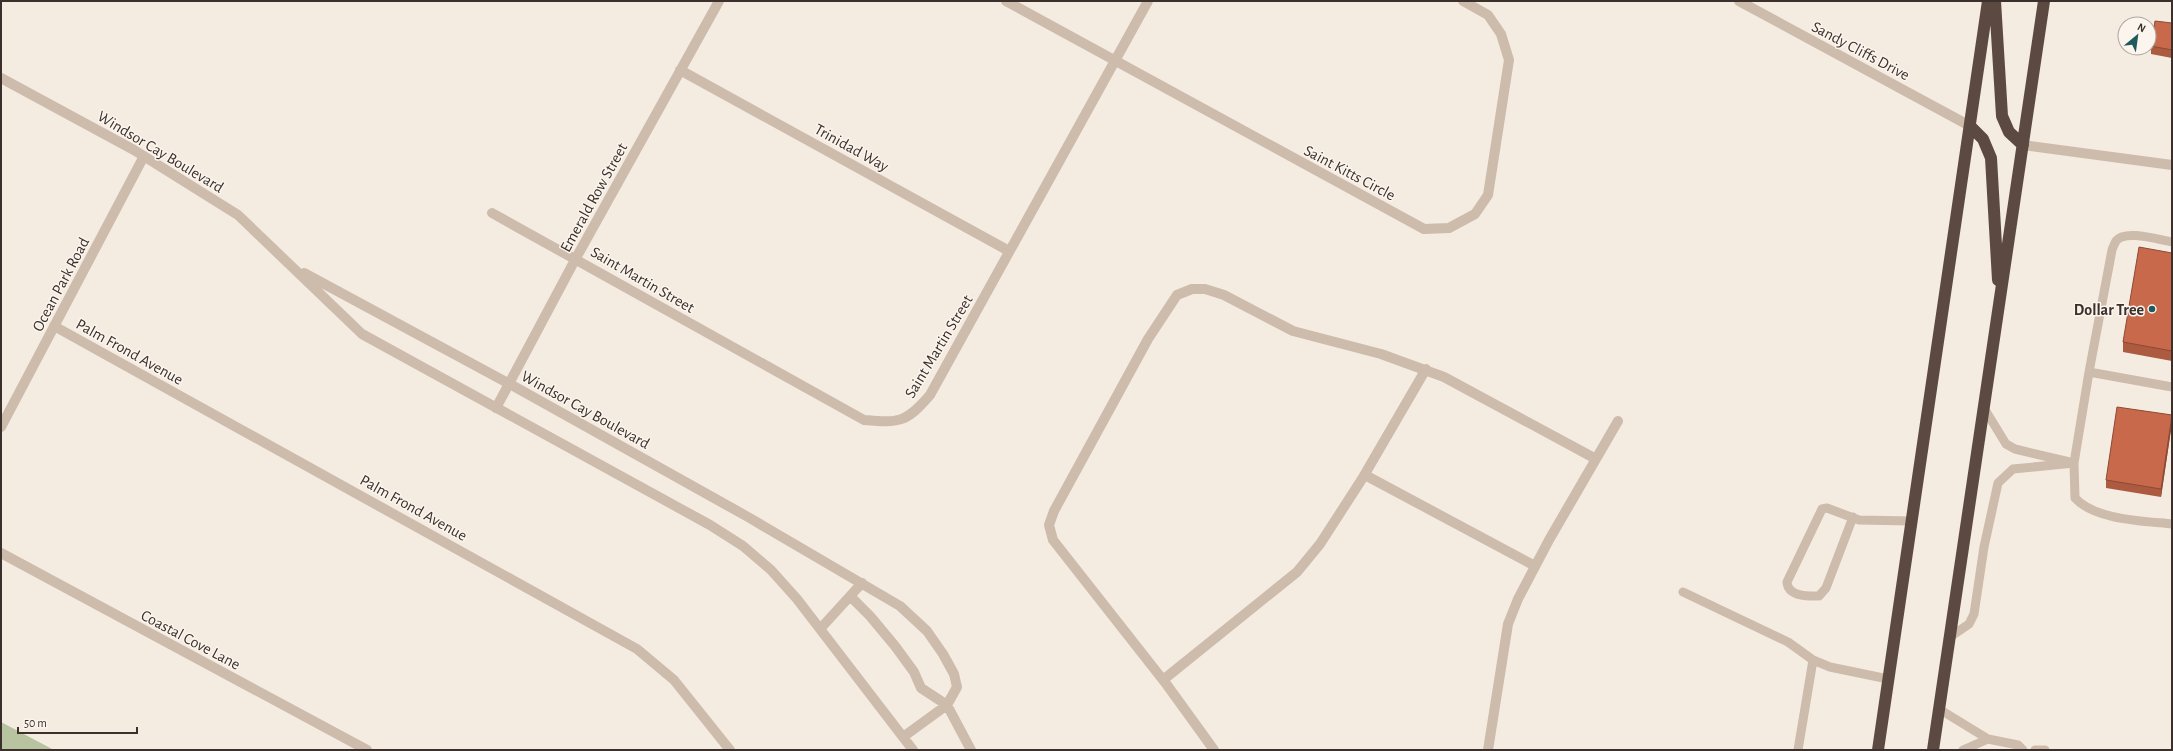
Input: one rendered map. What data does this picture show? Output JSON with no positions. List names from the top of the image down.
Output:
{
  "streets": {
    "street": [
      "Sandy Cliffs Drive",
      "Trinidad Way",
      "Windsor Cay Boulevard",
      "Saint Kitts Circle",
      "Emerald Row Street",
      "Saint Martin Street",
      "Ocean Park Road",
      "Palm Frond Avenue",
      "Coastal Cove Lane"
    ]
  },
  "crossings": [
    ["Trinidad Way", "Emerald Row Street"],
    ["Trinidad Way", "Saint Martin Street"],
    ["Windsor Cay Boulevard", "Emerald Row Street"],
    ["Windsor Cay Boulevard", "Ocean Park Road"],
    ["Saint Kitts Circle", "Saint Martin Street"],
    ["Emerald Row Street", "Saint Martin Street"],
    ["Ocean Park Road", "Palm Frond Avenue"]
  ],
  "places": ["Dollar Tree"],
  "scale_bar": "50 m",
  "north": "top right"
}
